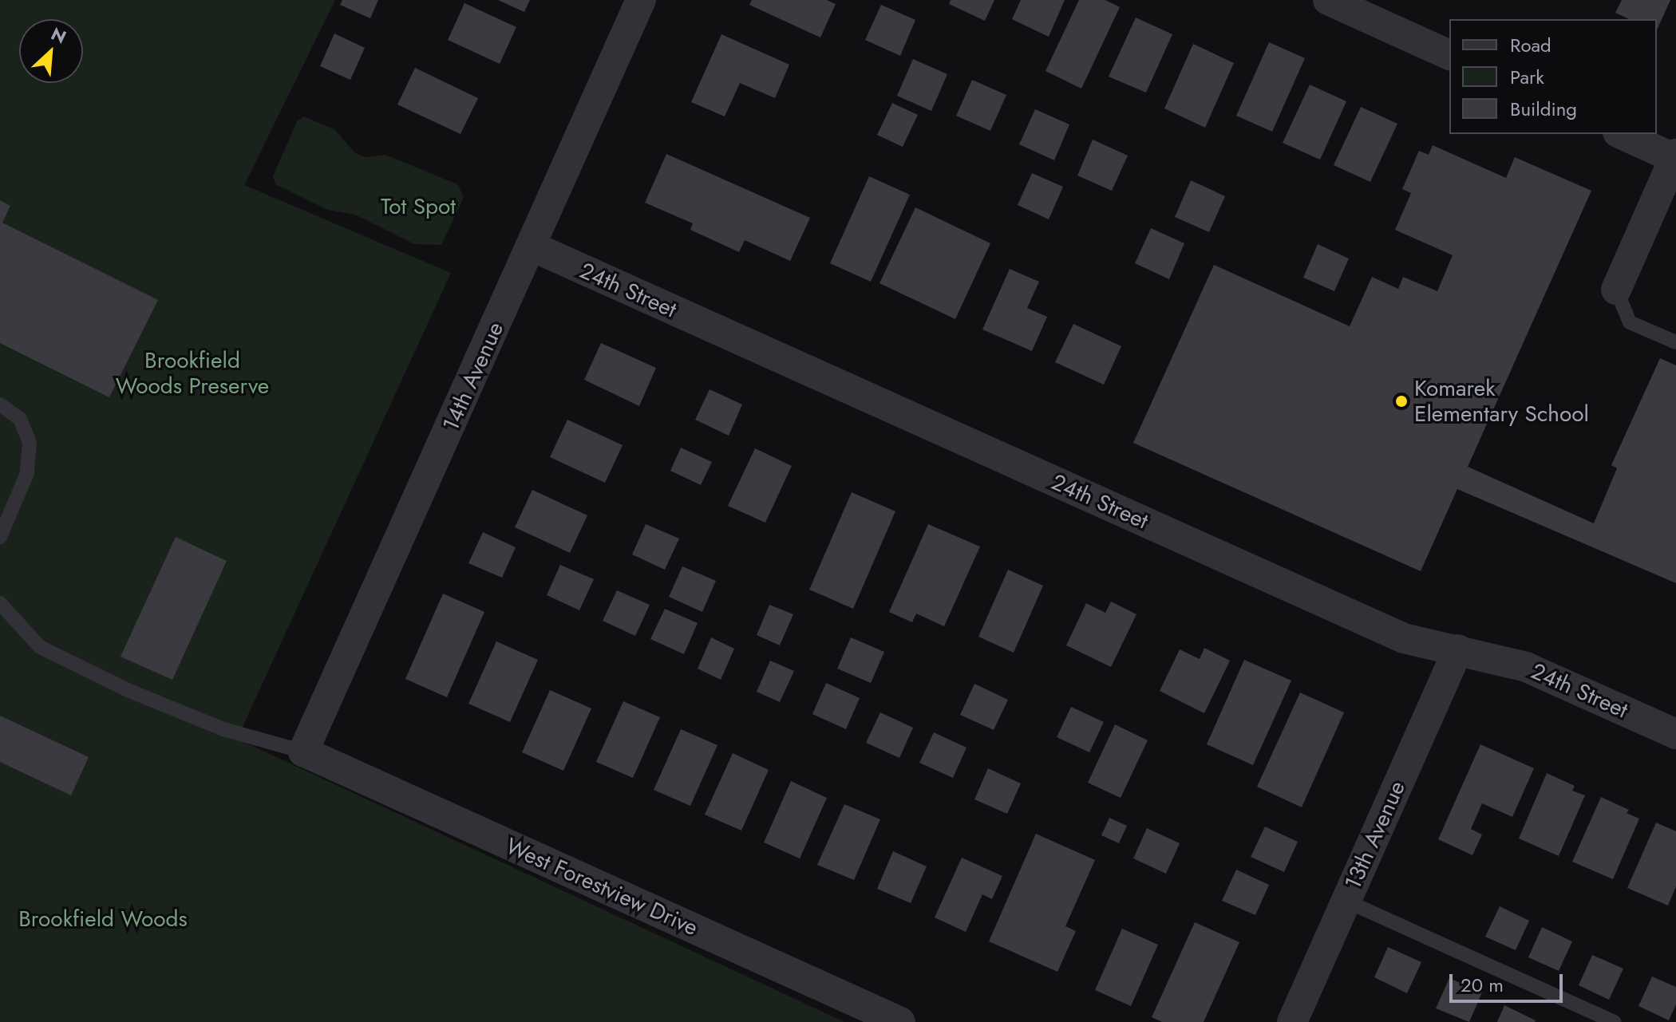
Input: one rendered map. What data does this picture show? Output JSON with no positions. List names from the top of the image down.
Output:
{
  "streets": {
    "street": [
      "24th Street",
      "14th Avenue",
      "13th Avenue",
      "West Forestview Drive"
    ]
  },
  "crossings": [
    ["24th Street", "14th Avenue"],
    ["24th Street", "13th Avenue"],
    ["14th Avenue", "West Forestview Drive"]
  ],
  "parks": ["Tot Spot", "Brookfield Woods Preserve", "Brookfield Woods"],
  "places": ["Komarek Elementary School"],
  "legend": ["Road", "Park", "Building"],
  "scale_bar": "20 m",
  "north": "top right"
}
